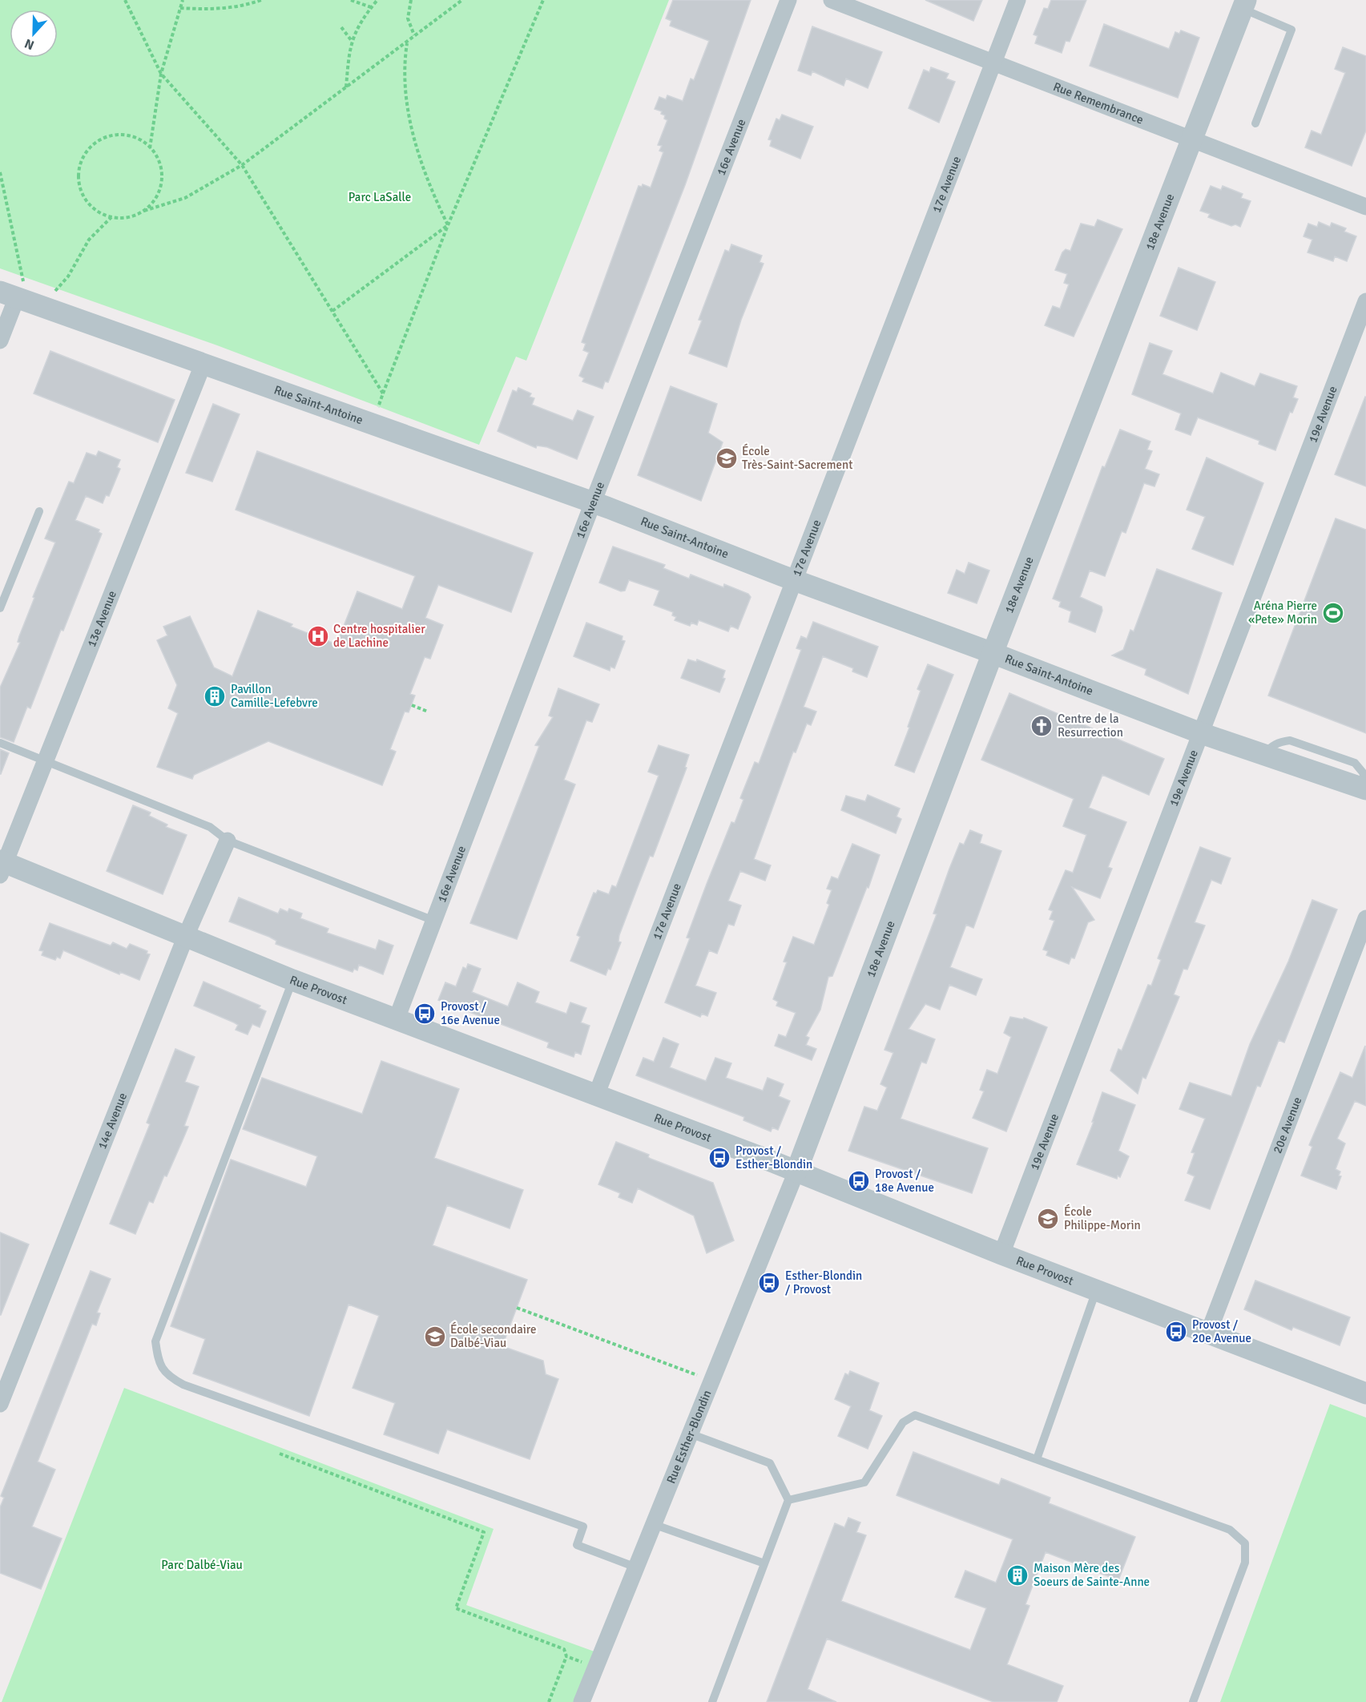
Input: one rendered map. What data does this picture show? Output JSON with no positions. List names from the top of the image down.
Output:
{
  "streets": {
    "street": [
      "Rue Remembrance",
      "16e Avenue",
      "17e Avenue",
      "18e Avenue",
      "Rue Saint-Antoine",
      "19e Avenue",
      "13e Avenue",
      "Rue Provost",
      "14e Avenue",
      "20e Avenue",
      "Rue Esther-Blondin"
    ]
  },
  "crossings": [
    ["Rue Remembrance", "17e Avenue"],
    ["Rue Remembrance", "18e Avenue"],
    ["16e Avenue", "Rue Saint-Antoine"],
    ["16e Avenue", "Rue Provost"],
    ["17e Avenue", "Rue Saint-Antoine"],
    ["17e Avenue", "Rue Provost"],
    ["18e Avenue", "Rue Saint-Antoine"],
    ["18e Avenue", "Rue Provost"],
    ["18e Avenue", "Rue Esther-Blondin"],
    ["Rue Saint-Antoine", "19e Avenue"],
    ["Rue Saint-Antoine", "13e Avenue"],
    ["19e Avenue", "Rue Provost"],
    ["13e Avenue", "Rue Provost"],
    ["Rue Provost", "14e Avenue"],
    ["Rue Provost", "20e Avenue"],
    ["Rue Provost", "Rue Esther-Blondin"]
  ],
  "parks": ["Parc LaSalle", "Parc Dalbé-Viau"],
  "places": {
    "school or university": ["École Très-Saint-Sacrement", "École Philippe-Morin", "École secondaire Dalbé-Viau"],
    "sports": ["Aréna Pierre «Pete» Morin"],
    "hospital": ["Centre hospitalier de Lachine"],
    "building": ["Pavillon Camille-Lefebvre", "Maison Mère des Soeurs de Sainte-Anne"],
    "church": ["Centre de la Resurrection"],
    "bus stop": [
      "Provost / 16e Avenue",
      "Provost / Esther-Blondin",
      "Provost / 18e Avenue",
      "Esther-Blondin / Provost",
      "Provost / 20e Avenue"
    ]
  },
  "north": "bottom"
}
